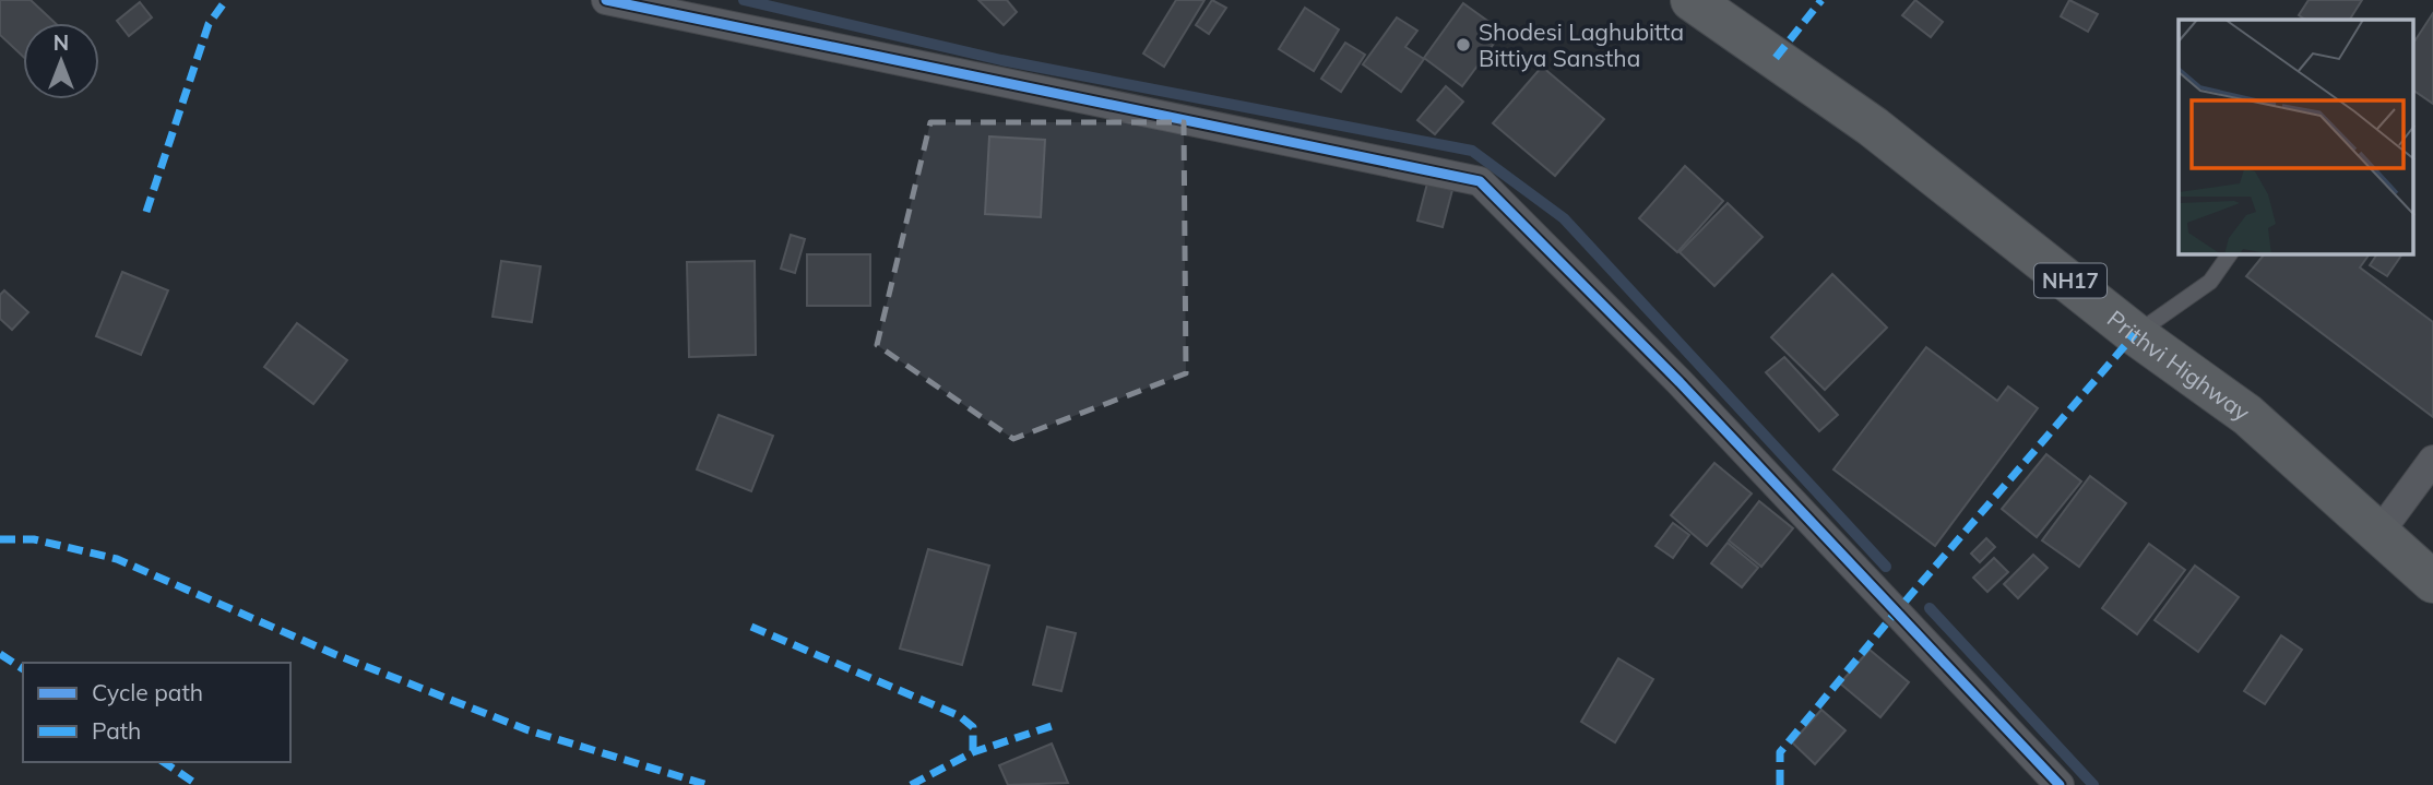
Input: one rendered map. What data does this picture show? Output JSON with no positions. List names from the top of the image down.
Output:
{
  "streets": {
    "highway": ["NH17", "Prithvi Highway"]
  },
  "places": ["Shodesi Laghubitta Bittiya Sanstha"],
  "legend": ["Cycle path", "Path"],
  "north": "top"
}
